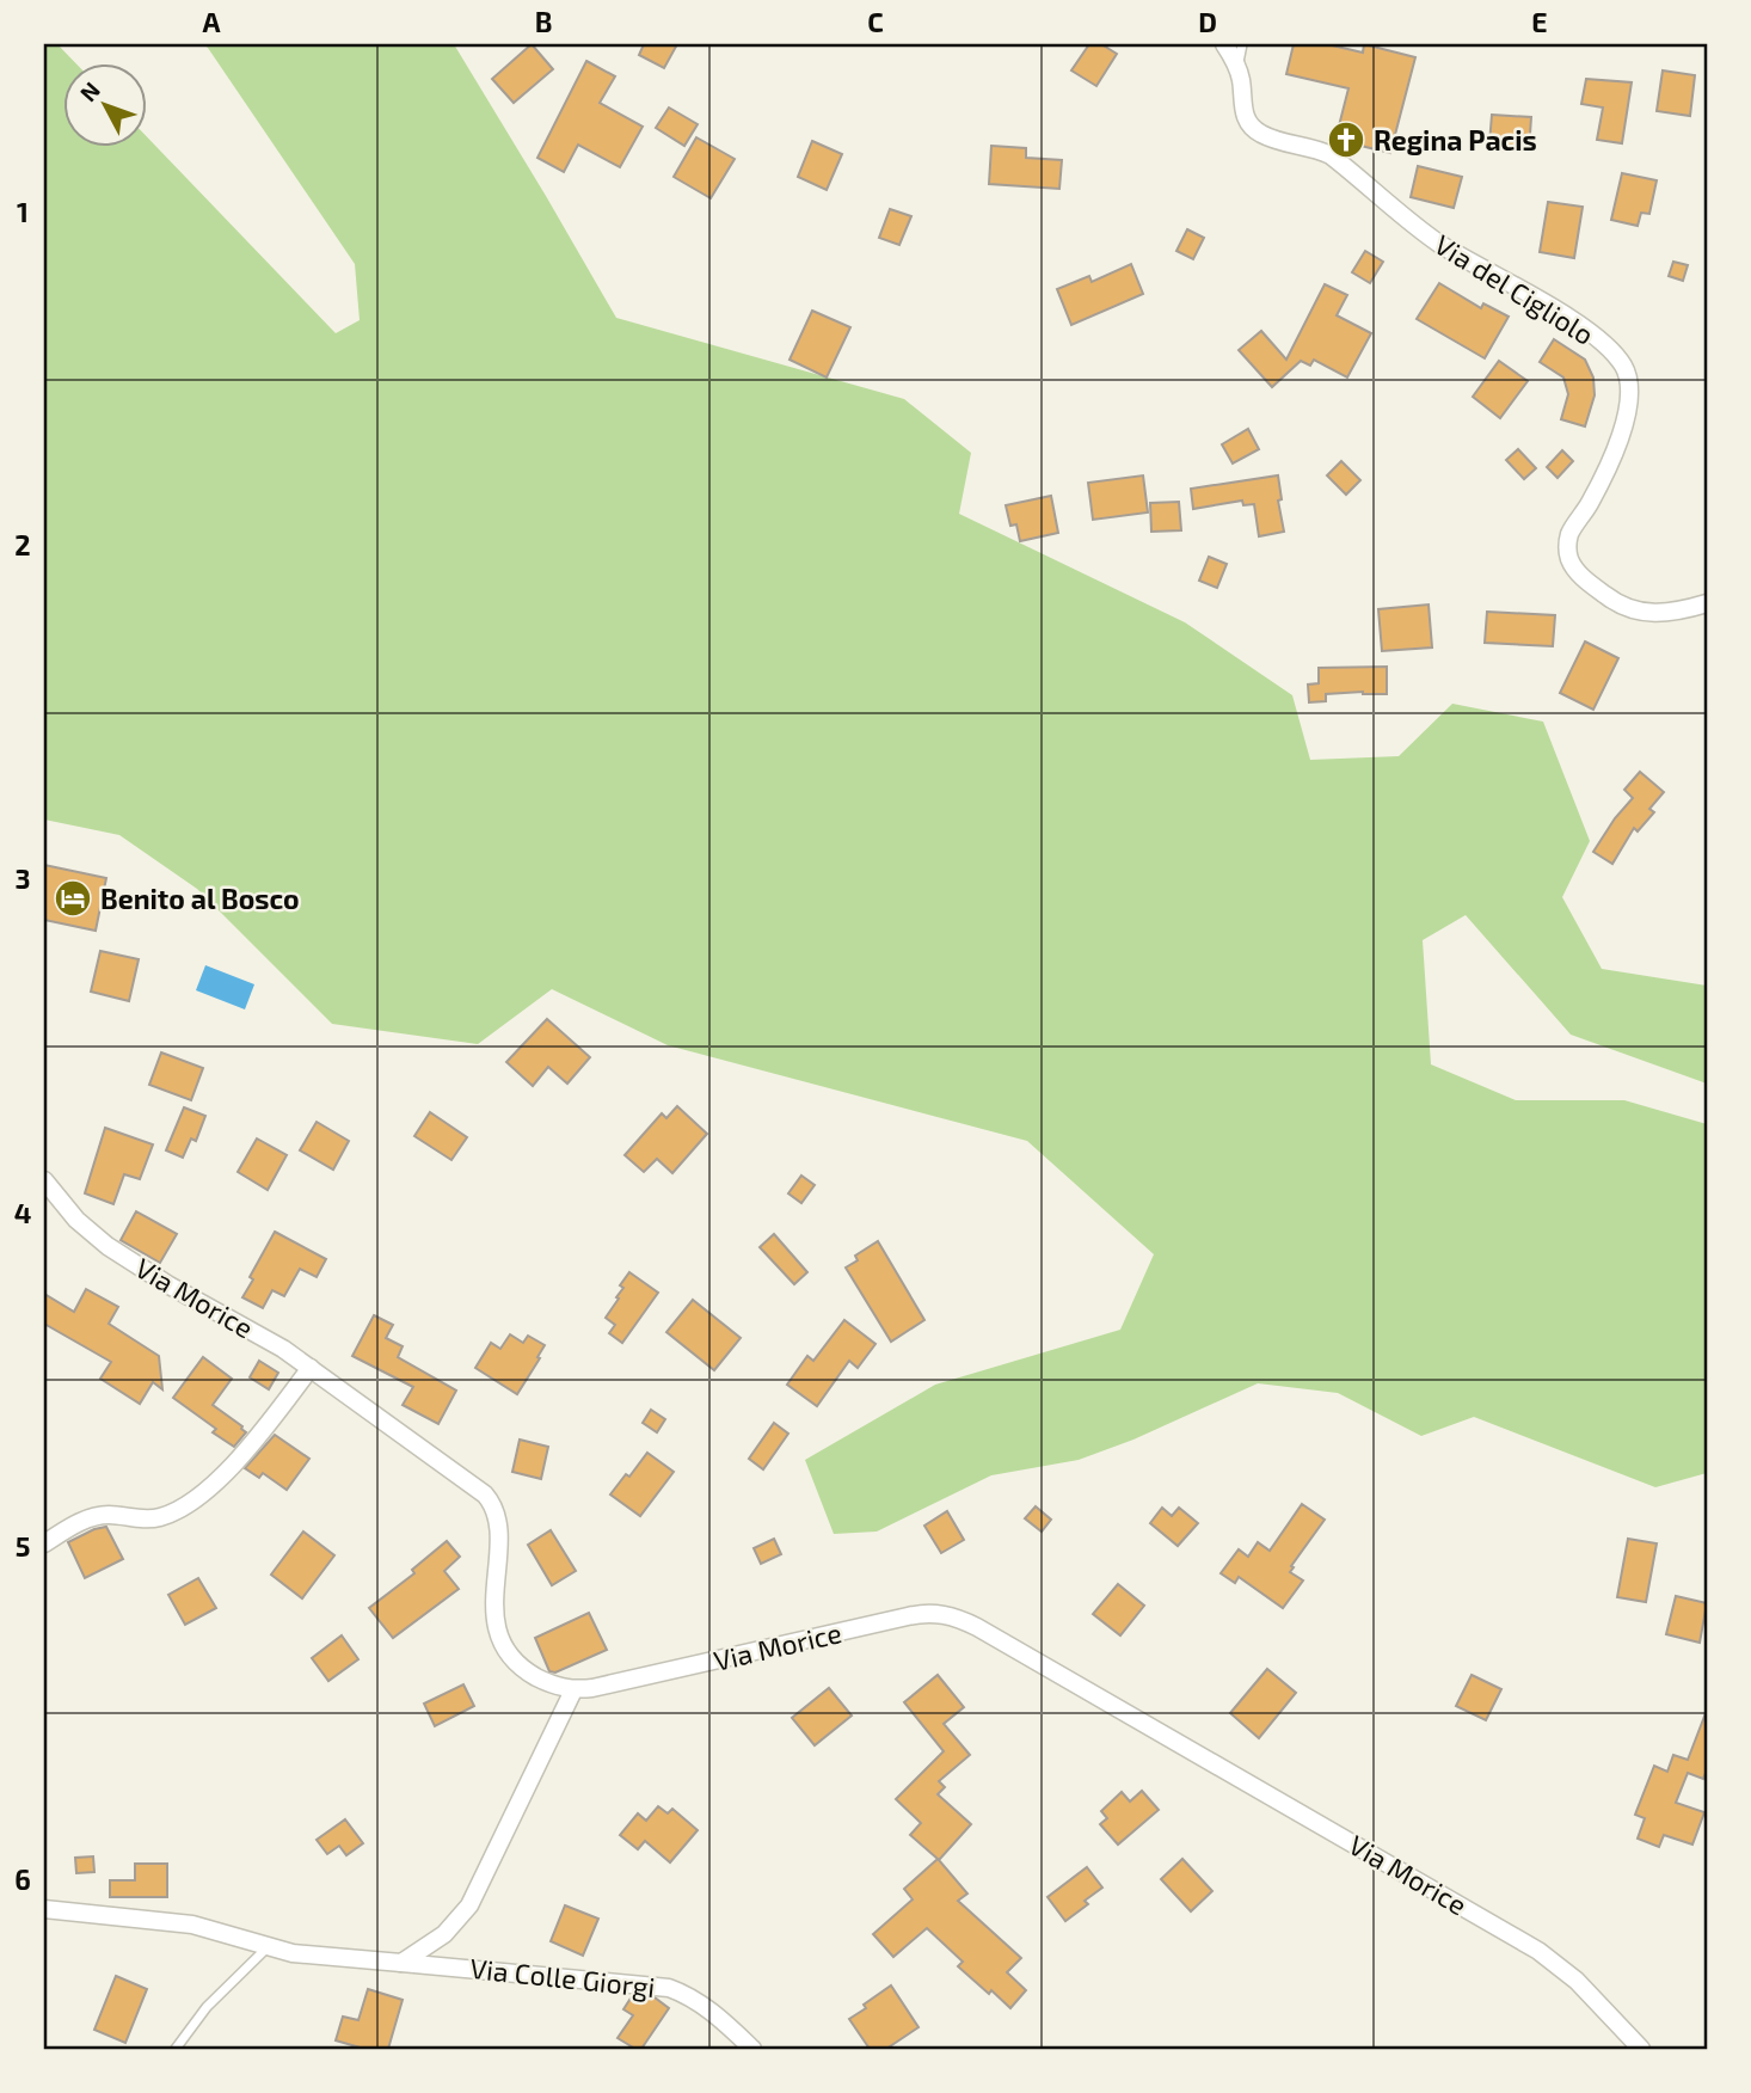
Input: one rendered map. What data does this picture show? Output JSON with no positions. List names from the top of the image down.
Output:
{
  "streets": {
    "street": ["Via del Cigliolo", "Via Morice", "Via Colle Giorgi"]
  },
  "places": {
    "church": ["Regina Pacis"],
    "hotel": ["Benito al Bosco"]
  },
  "north": "top left",
  "grid": {
    "columns": [
      "A",
      "B",
      "C",
      "D",
      "E"
    ],
    "rows": [
      "1",
      "2",
      "3",
      "4",
      "5",
      "6"
    ]
  }
}
